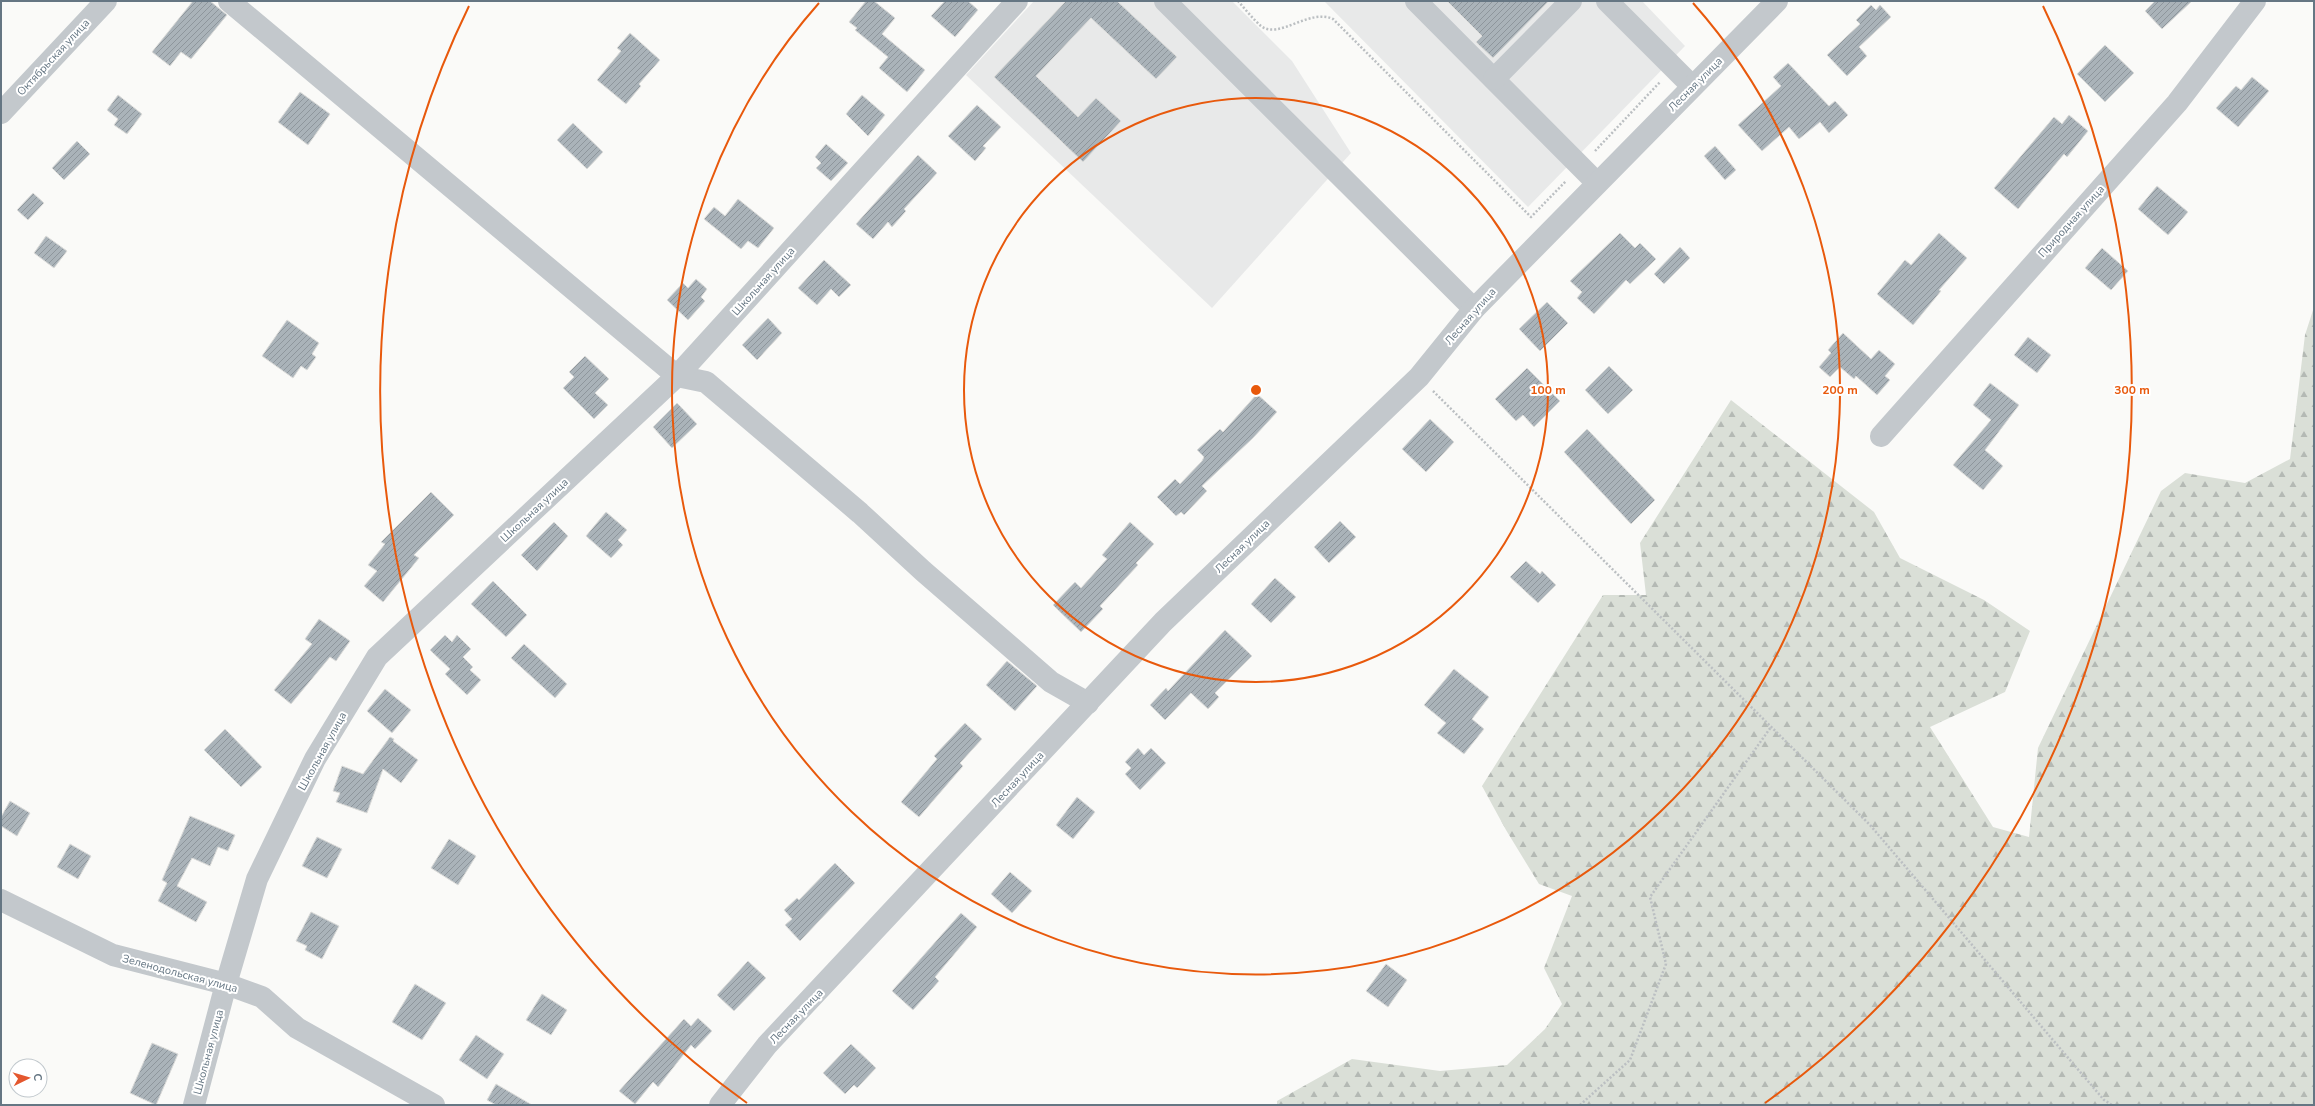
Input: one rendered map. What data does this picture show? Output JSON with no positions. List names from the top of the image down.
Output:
{
  "streets": {
    "street": [
      "Октябрьская улица",
      "Лесная улица",
      "Природная улица",
      "Школьная улица",
      "Зеленодольская улица"
    ]
  },
  "crossings": [
    ["Школьная улица", "Зеленодольская улица"]
  ],
  "north": "right",
  "rings": ["100 m", "200 m", "300 m"]
}
